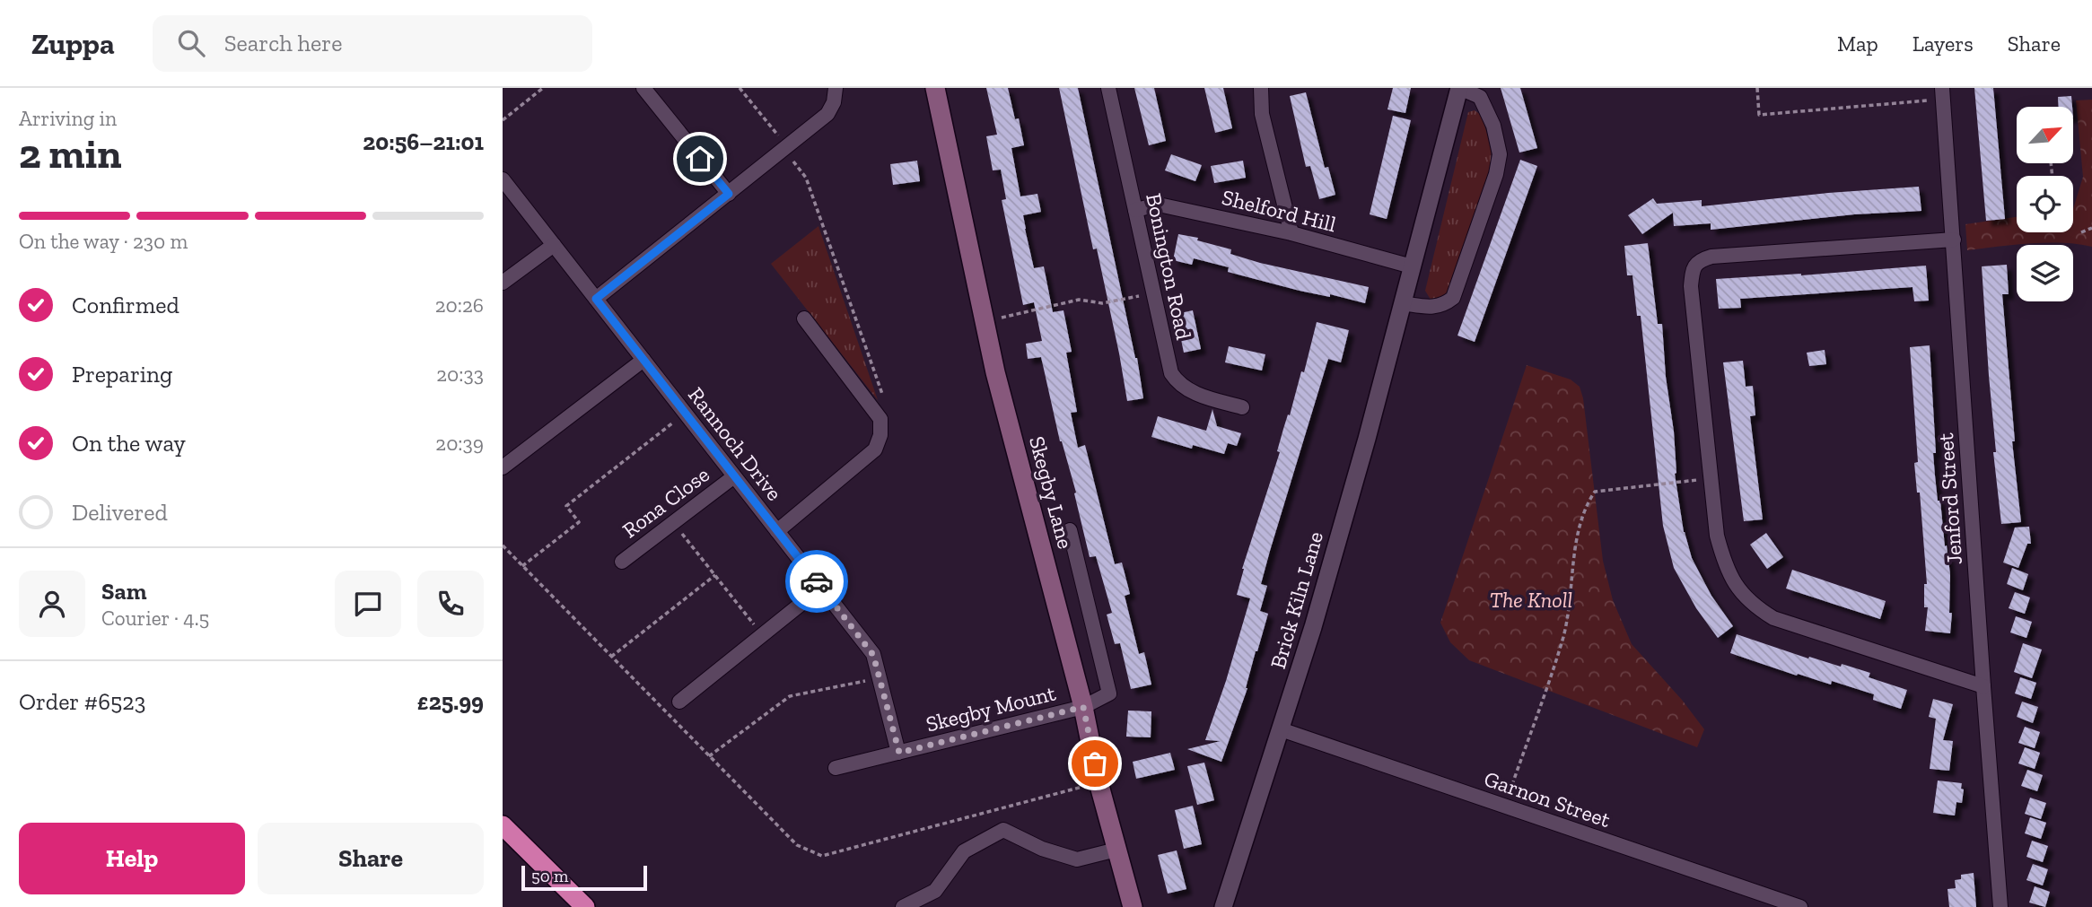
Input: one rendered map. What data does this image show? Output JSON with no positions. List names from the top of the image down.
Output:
{
  "streets": {
    "main road": ["Skegby Lane"],
    "street": [
      "Shelford Hill",
      "Bonington Road",
      "Rannoch Drive",
      "Jenford Street",
      "Rona Close",
      "Brick Kiln Lane",
      "Skegby Mount",
      "Garnon Street"
    ]
  },
  "crossings": [
    ["Shelford Hill", "Bonington Road"],
    ["Shelford Hill", "Brick Kiln Lane"],
    ["Rannoch Drive", "Rona Close"],
    ["Rannoch Drive", "Skegby Mount"],
    ["Skegby Lane", "Skegby Mount"],
    ["Brick Kiln Lane", "Garnon Street"]
  ],
  "parks": ["The Knoll"],
  "scale_bar": "50 m",
  "north": "top right",
  "page": {
    "header": "Zuppa",
    "search": "Search here",
    "nav": ["Map", "Layers", "Share"],
    "heading": ["2 min", "Arriving in", "20:56–21:01"],
    "panel": [
      "Sam",
      "Courier · 4.5",
      "Order #6523",
      "£25.99"
    ],
    "bar": "On the way · 230 m",
    "list": [
      ["Confirmed", "20:26"],
      ["Preparing", "20:33"],
      ["On the way", "20:39"],
      "Delivered"
    ],
    "buttons": ["Help", "Share"],
    "scale": "50 m"
  }
}
